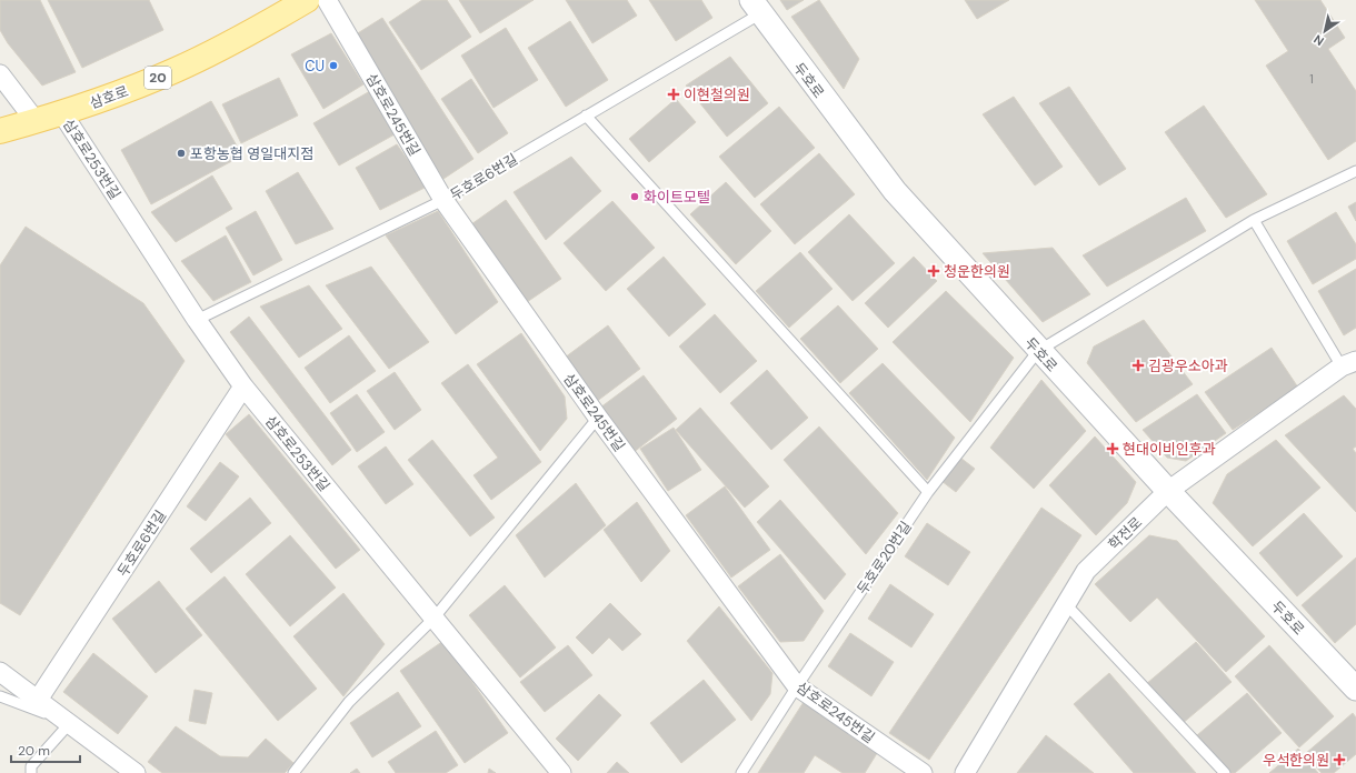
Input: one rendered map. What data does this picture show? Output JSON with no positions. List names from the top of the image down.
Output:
{
  "streets": {
    "main road": ["20", "삼호로"],
    "street": [
      "두호로",
      "삼호로245번길",
      "삼호로253번길",
      "두호로6번길",
      "학전로"
    ],
    "lane": ["두호로20번길"]
  },
  "crossings": [
    ["두호로", "두호로6번길"],
    ["두호로", "학전로"],
    ["두호로", "두호로20번길"],
    ["삼호로", "삼호로253번길"],
    ["삼호로245번길", "두호로6번길"],
    ["삼호로245번길", "두호로20번길"],
    ["삼호로253번길", "두호로6번길"]
  ],
  "places": {
    "other": ["CU", "포항농협 영일대지점", "화이트모텔"],
    "health": [
      "이현철의원",
      "청운한의원",
      "김광우소아과",
      "현대이비인후과",
      "우석한의원"
    ]
  },
  "house_numbers": ["1"],
  "scale_bar": "20 m",
  "north": "bottom left"
}
